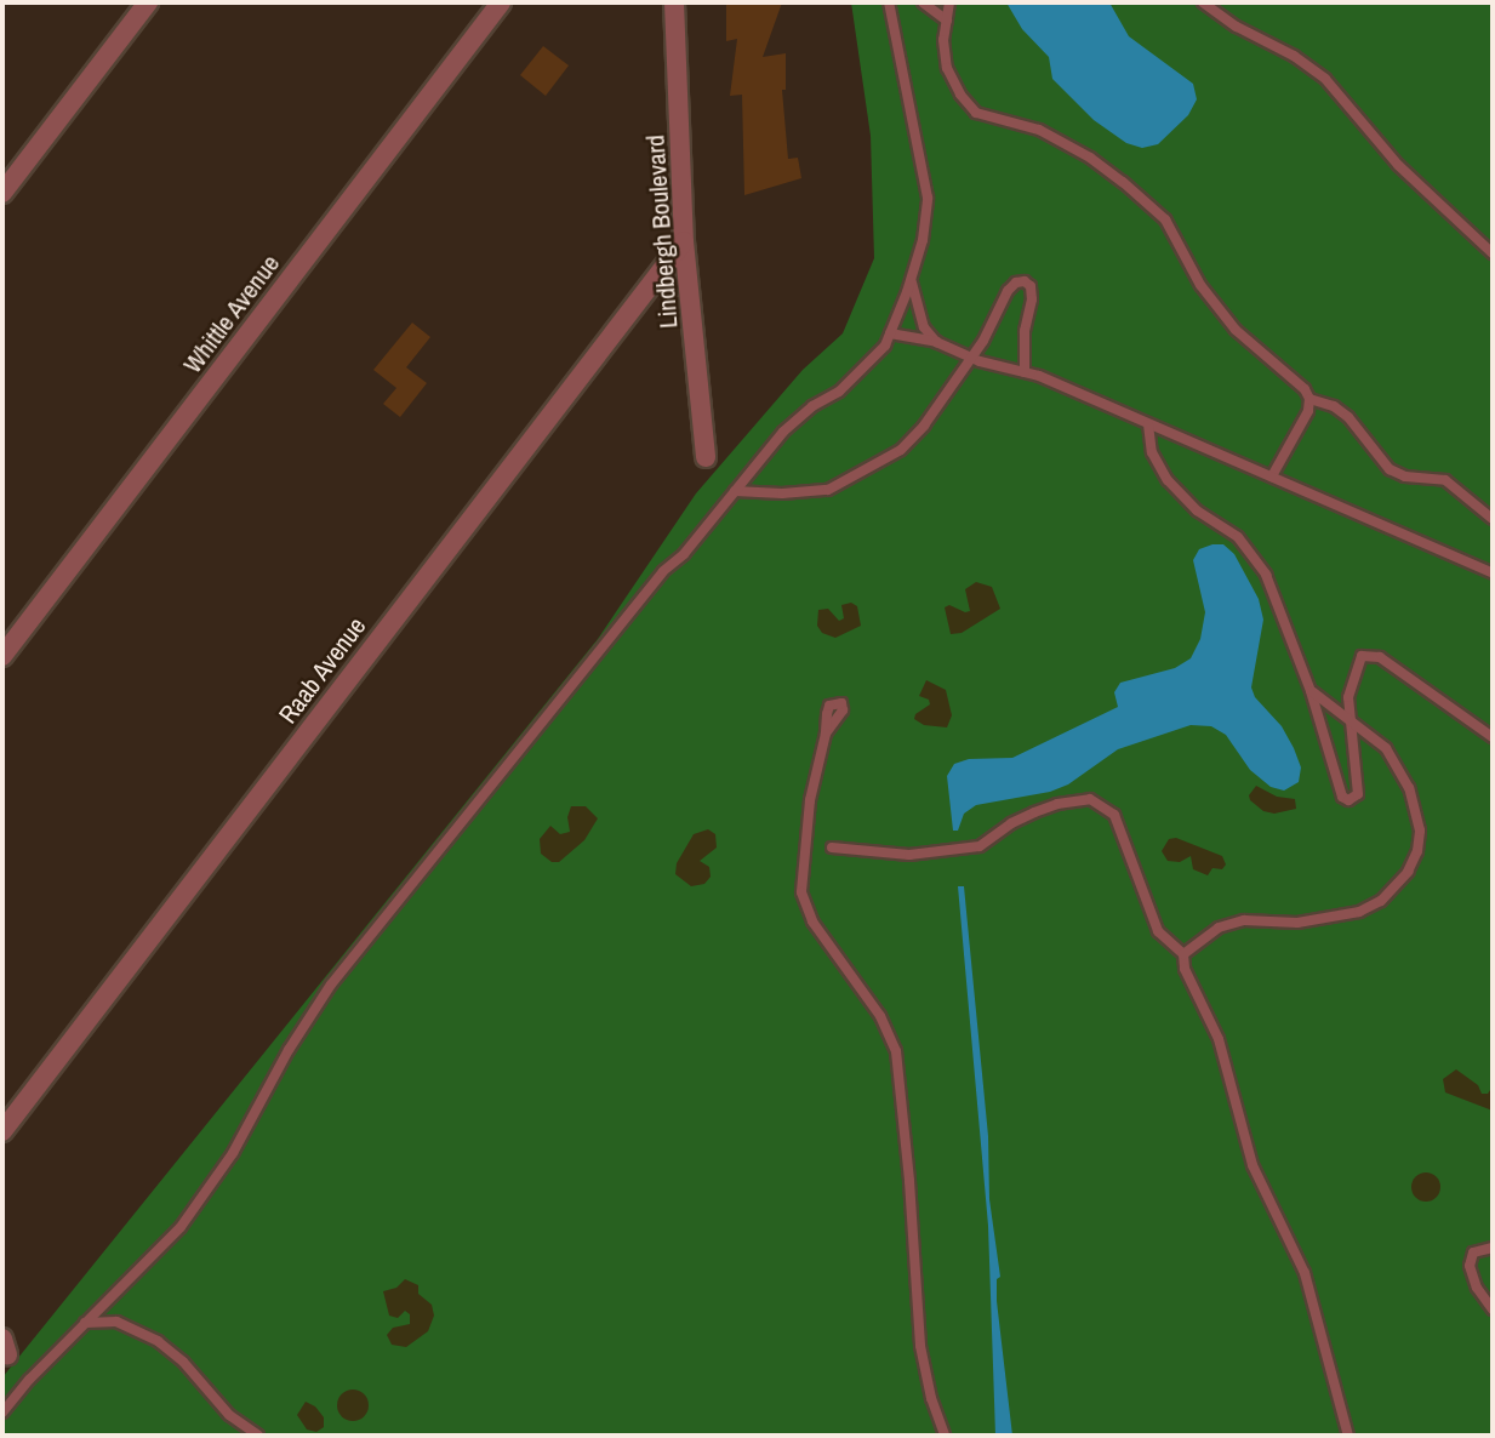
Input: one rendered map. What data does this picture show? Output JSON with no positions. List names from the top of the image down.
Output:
{
  "streets": {
    "street": ["Lindbergh Boulevard", "Whittle Avenue", "Raab Avenue"]
  },
  "crossings": [
    ["Lindbergh Boulevard", "Raab Avenue"]
  ]
}
